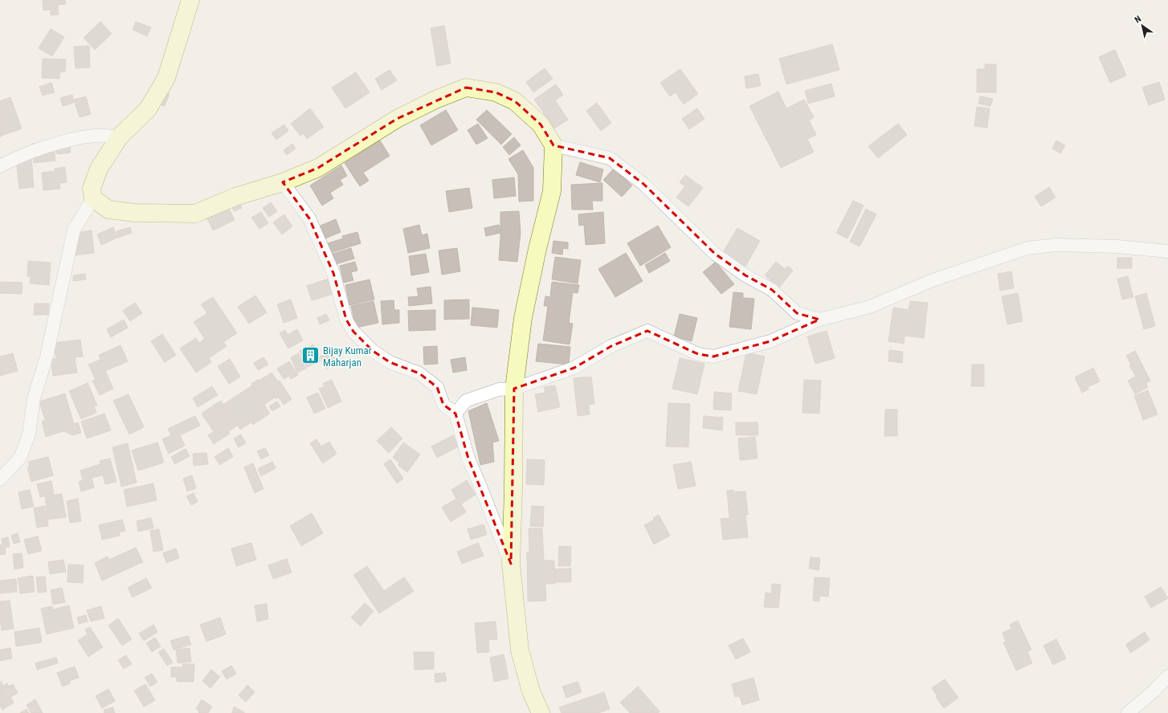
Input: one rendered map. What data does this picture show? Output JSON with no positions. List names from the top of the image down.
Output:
{
  "places": {
    "building": ["Bijay Kumar Maharjan"]
  },
  "north": "top left"
}
